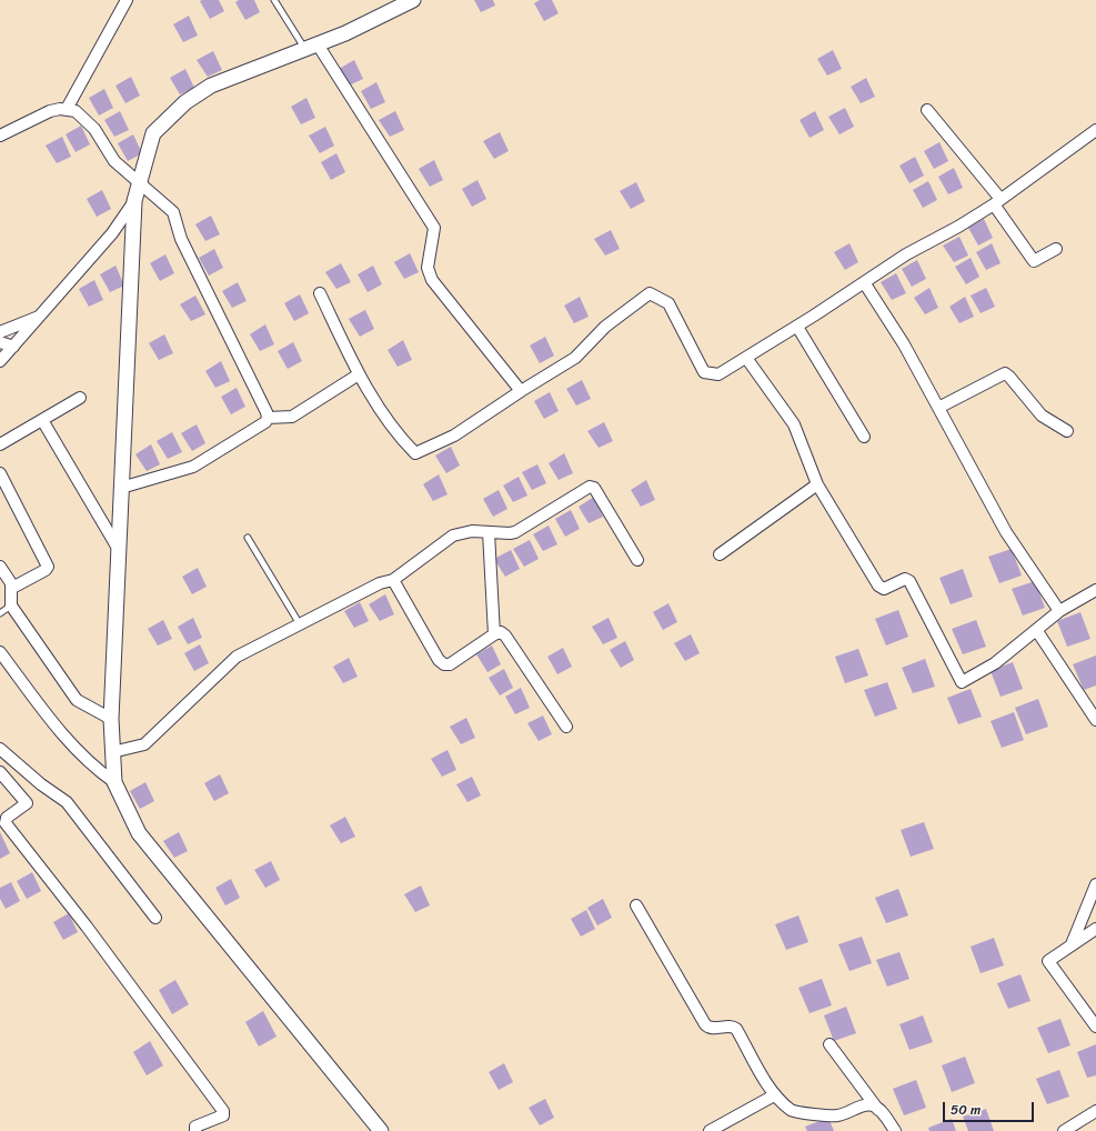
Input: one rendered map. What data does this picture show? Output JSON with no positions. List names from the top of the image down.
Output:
{
  "scale_bar": "50 m"
}
